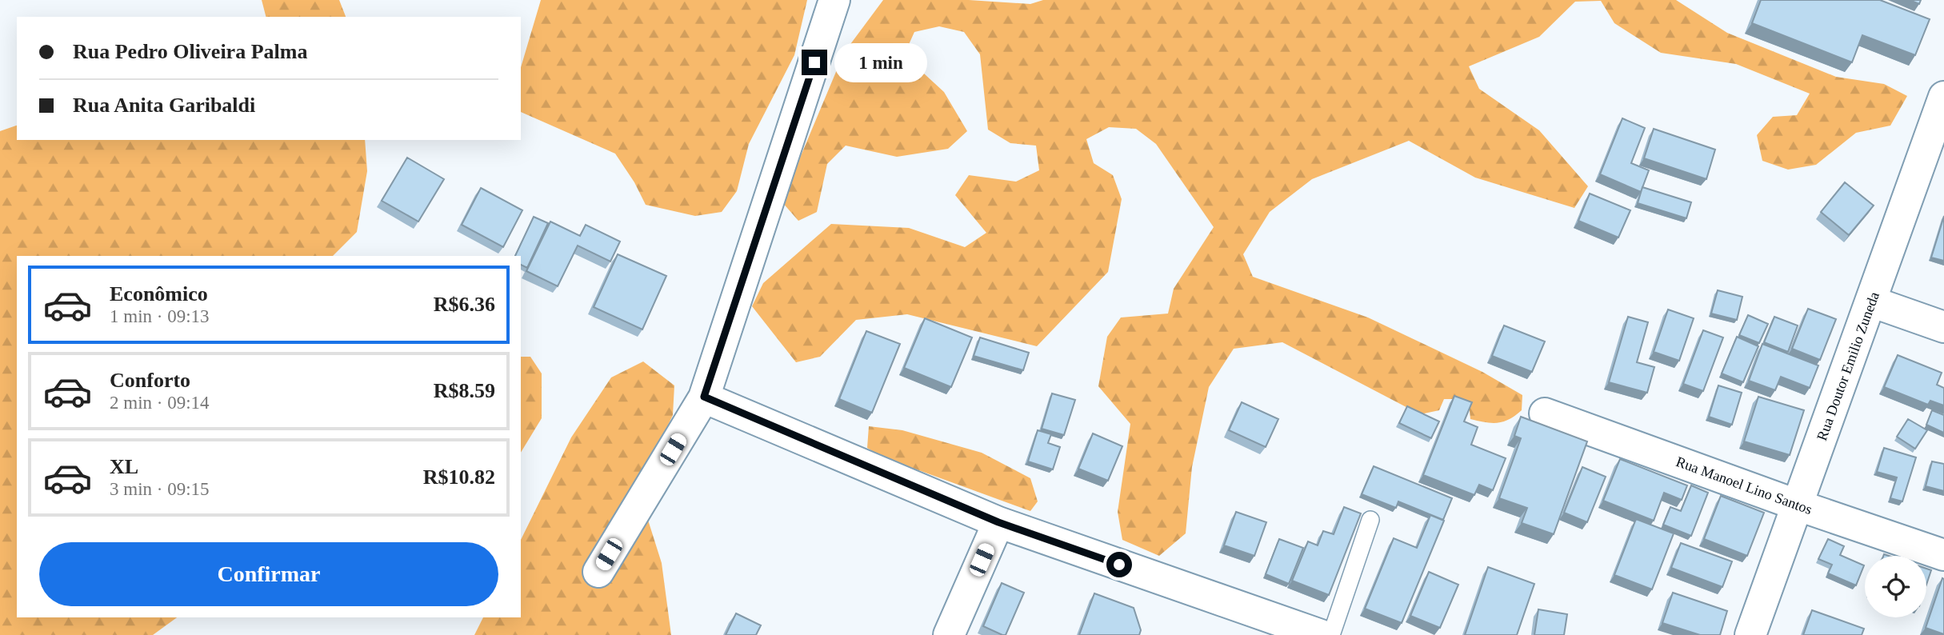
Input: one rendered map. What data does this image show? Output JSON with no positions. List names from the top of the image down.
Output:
{
  "streets": {
    "street": ["Rua Doutor Emilio Zuneda", "Rua Manoel Lino Santos"]
  },
  "crossings": [
    ["Rua Doutor Emilio Zuneda", "Rua Manoel Lino Santos"]
  ],
  "page": {
    "banner": ["Rua Pedro Oliveira Palma", "Rua Anita Garibaldi"],
    "bubble": "1 min",
    "list": [
      {
        "name": "Econômico",
        "note": "1 min · 09:13",
        "value": "R$6.36"
      },
      {
        "name": "Conforto",
        "note": "2 min · 09:14",
        "value": "R$8.59"
      },
      {
        "name": "XL",
        "note": "3 min · 09:15",
        "value": "R$10.82"
      }
    ],
    "buttons": "Confirmar"
  }
}
